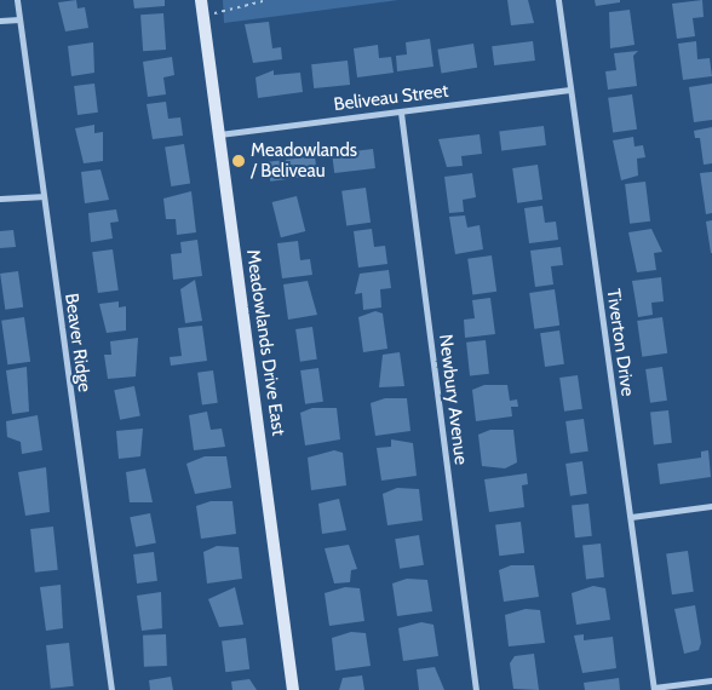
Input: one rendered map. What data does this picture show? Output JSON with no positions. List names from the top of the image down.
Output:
{
  "streets": {
    "main road": ["Meadowlands Drive East"],
    "street": [
      "Beliveau Street",
      "Beaver Ridge",
      "Tiverton Drive",
      "Newbury Avenue"
    ]
  },
  "crossings": [
    ["Beliveau Street", "Meadowlands Drive East"],
    ["Beliveau Street", "Tiverton Drive"],
    ["Beliveau Street", "Newbury Avenue"]
  ],
  "places": ["Meadowlands / Beliveau"]
}
